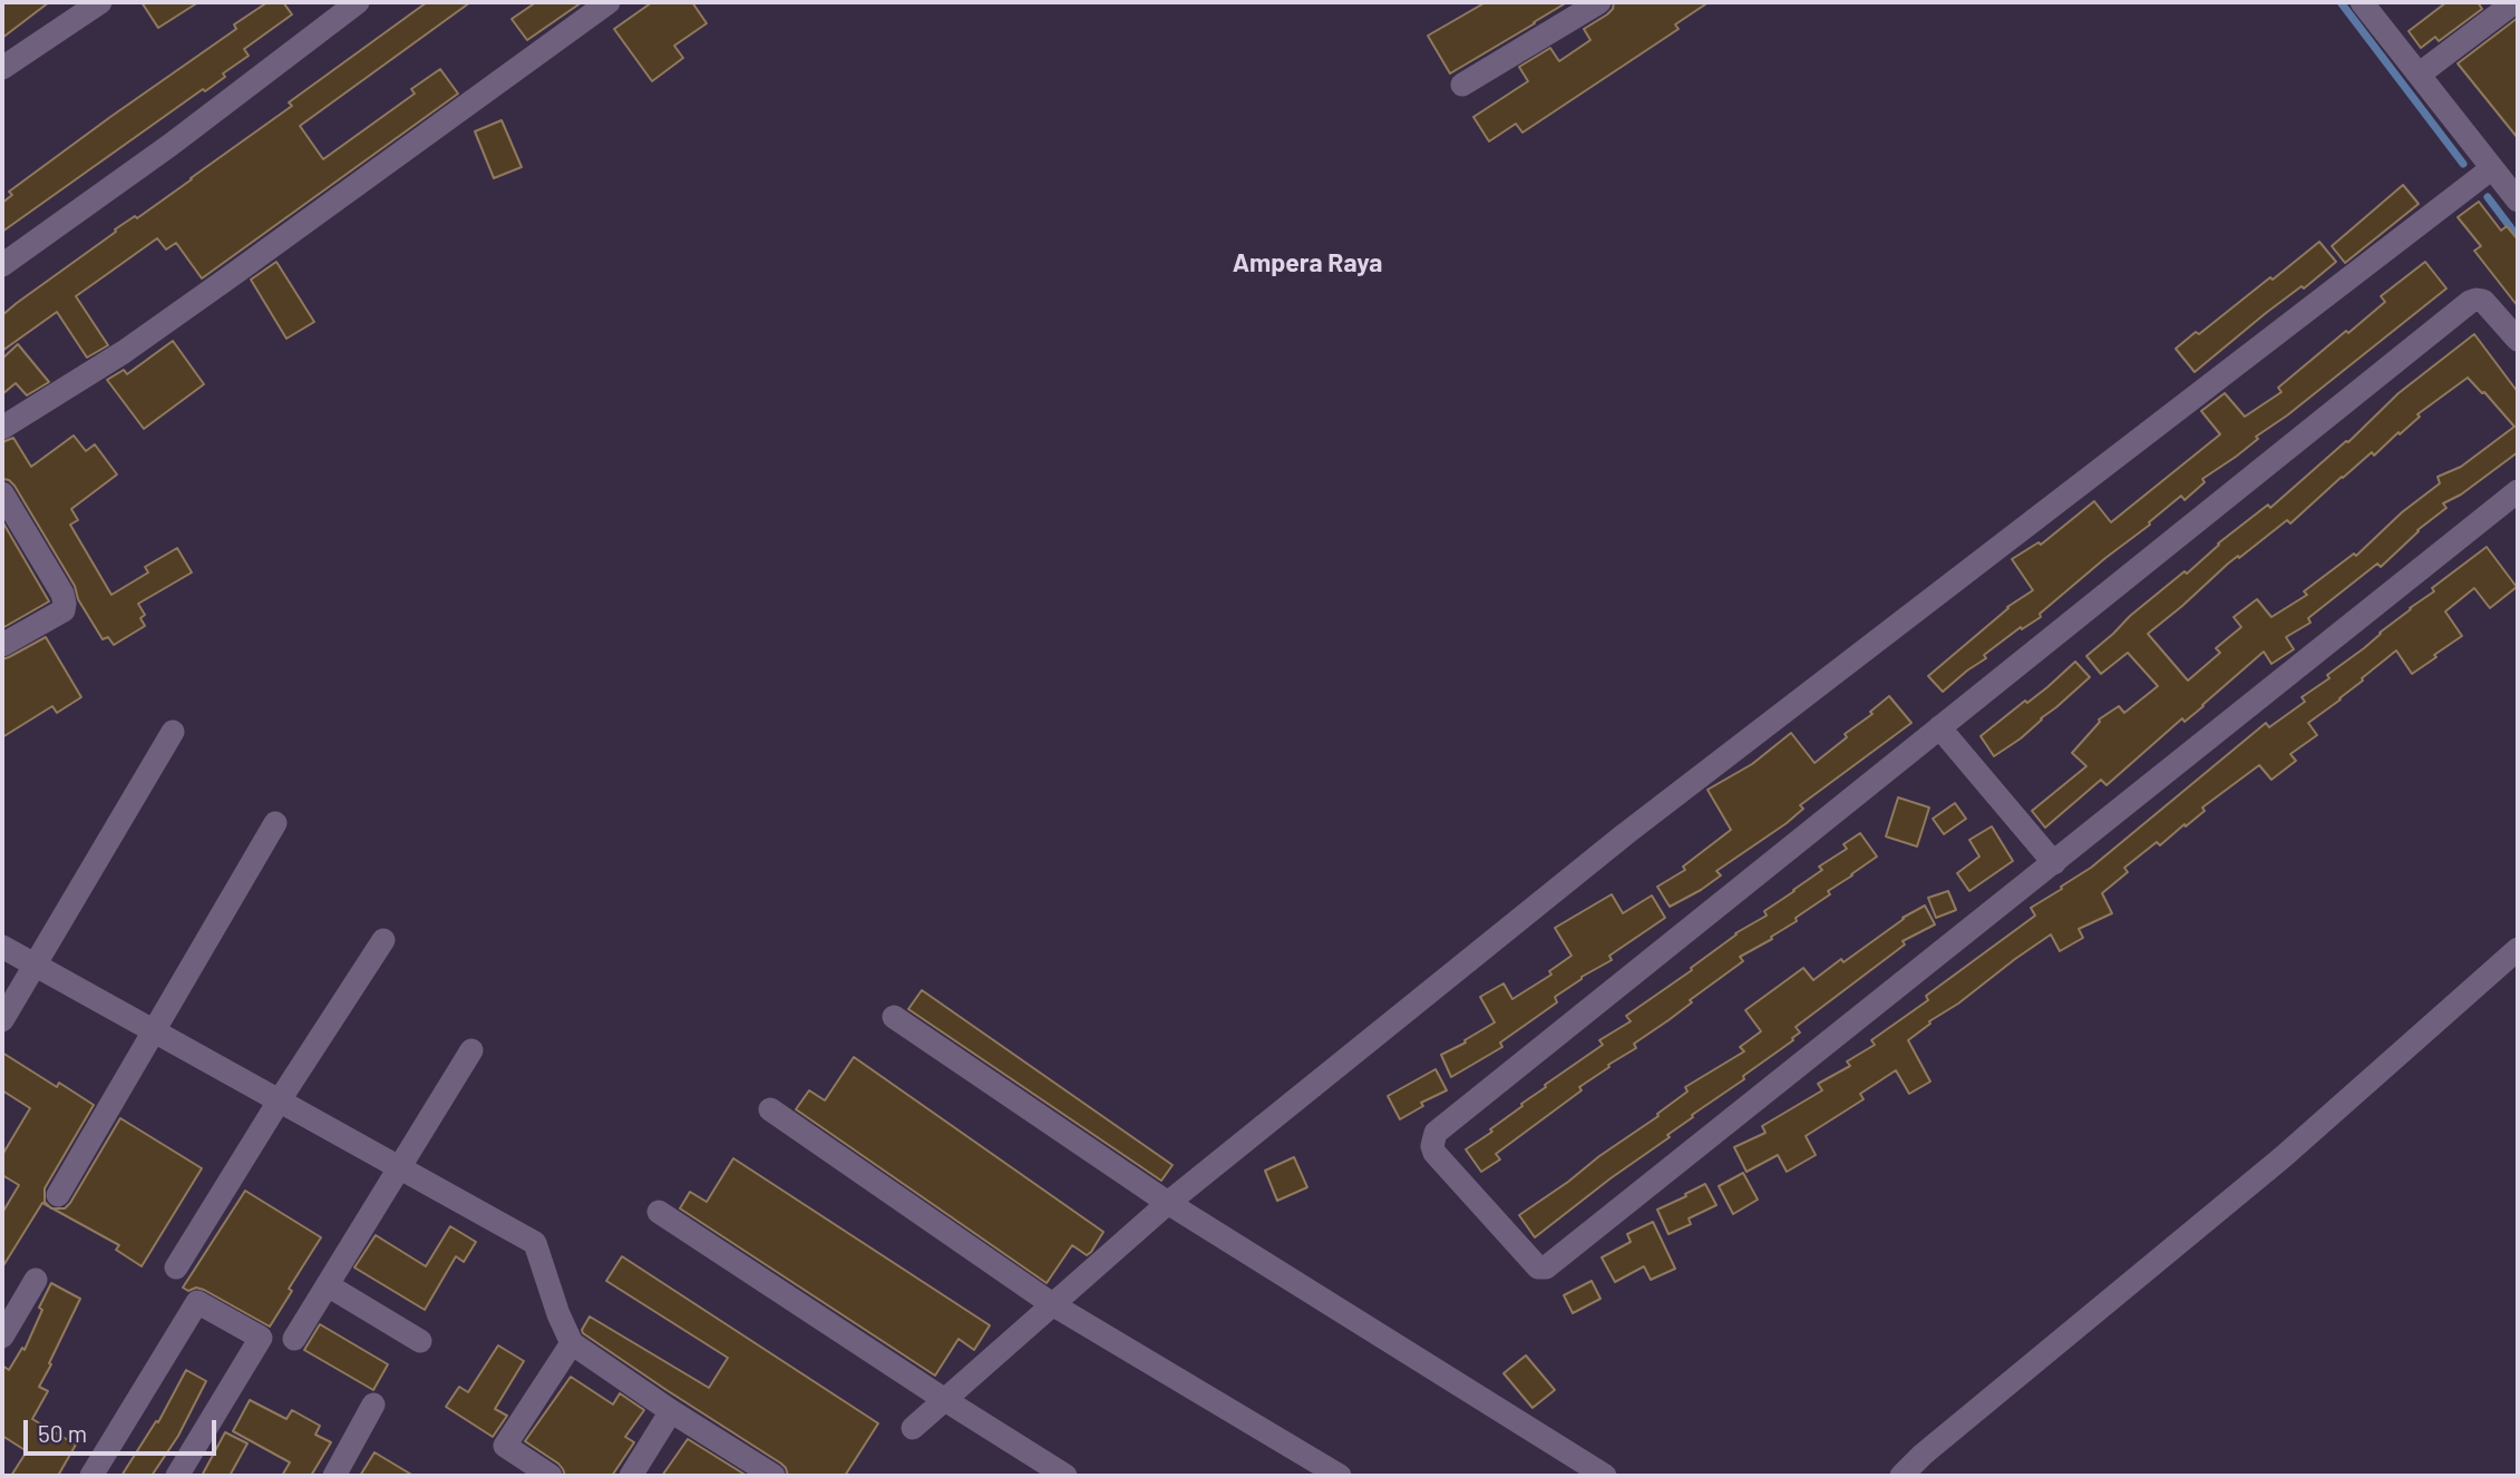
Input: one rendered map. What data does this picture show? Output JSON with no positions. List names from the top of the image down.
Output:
{
  "districts": ["Ampera Raya"],
  "scale_bar": "50 m"
}
